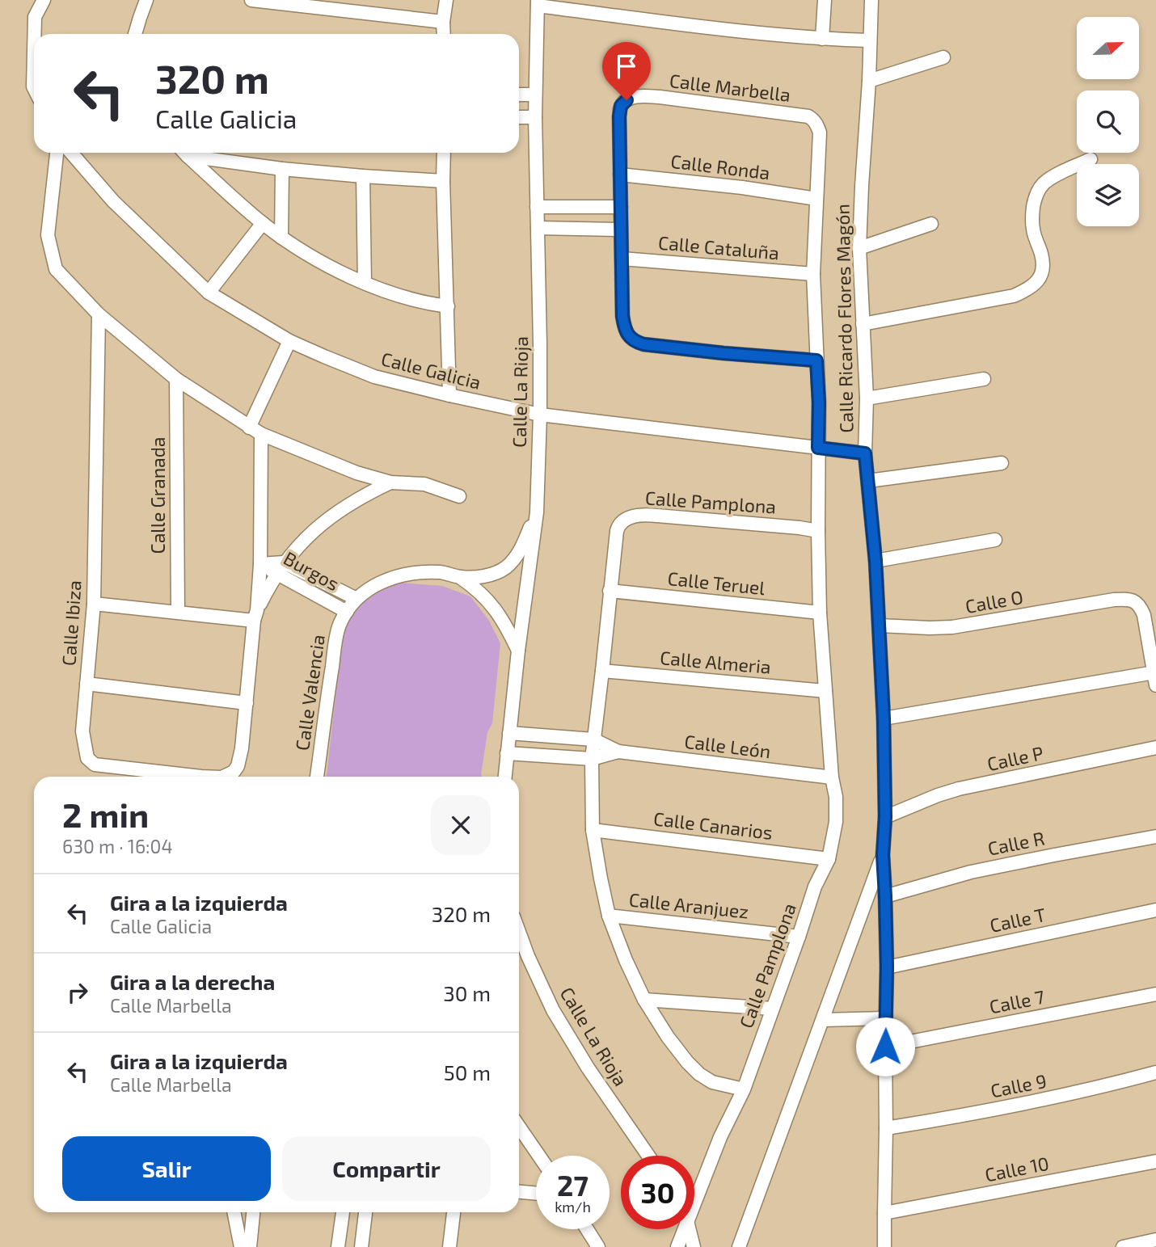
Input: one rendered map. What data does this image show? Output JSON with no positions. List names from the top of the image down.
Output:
{
  "streets": {
    "street": [
      "Calle Marbella",
      "Calle Ronda",
      "Calle Cataluña",
      "Calle Ricardo Flores Magón",
      "Calle Galicia",
      "Calle La Rioja",
      "Calle Granada",
      "Calle Pamplona",
      "Burgos",
      "Calle Teruel",
      "Calle O",
      "Calle Ibiza",
      "Calle Almeria",
      "Calle Valencia",
      "Calle León",
      "Calle P",
      "Calle Canarios",
      "Calle R",
      "Calle Aranjuez",
      "Calle T",
      "Calle 7",
      "Calle 9",
      "Calle 10"
    ]
  },
  "crossings": [
    ["Calle Marbella", "Calle Ronda"],
    ["Calle Marbella", "Calle Cataluña"],
    ["Calle Marbella", "Calle Galicia"],
    ["Calle Marbella", "Calle Pamplona"],
    ["Calle Ricardo Flores Magón", "Calle Galicia"],
    ["Calle Ricardo Flores Magón", "Calle O"],
    ["Calle Ricardo Flores Magón", "Calle P"],
    ["Calle Ricardo Flores Magón", "Calle R"],
    ["Calle Ricardo Flores Magón", "Calle T"],
    ["Calle Ricardo Flores Magón", "Calle 7"],
    ["Calle Ricardo Flores Magón", "Calle 9"],
    ["Calle Ricardo Flores Magón", "Calle 10"],
    ["Calle Galicia", "Calle La Rioja"],
    ["Calle La Rioja", "Calle Valencia"],
    ["Calle La Rioja", "Calle León"],
    ["Calle Pamplona", "Calle Teruel"],
    ["Calle Pamplona", "Calle Almeria"],
    ["Calle Pamplona", "Calle León"],
    ["Calle Pamplona", "Calle Canarios"],
    ["Calle Pamplona", "Calle Aranjuez"],
    ["Burgos", "Calle Ibiza"],
    ["Burgos", "Calle Valencia"]
  ],
  "north": "right",
  "page": {
    "turn": ["320 m", "Calle Galicia"],
    "heading": ["2 min", "630 m · 16:04"],
    "list": [
      {
        "name": "Gira a la izquierda",
        "note": "Calle Galicia",
        "value": "320 m"
      },
      {
        "name": "Gira a la derecha",
        "note": "Calle Marbella",
        "value": "30 m"
      },
      {
        "name": "Gira a la izquierda",
        "note": "Calle Marbella",
        "value": "50 m"
      }
    ],
    "buttons": ["Salir", "Compartir"],
    "speed": "27 km/h",
    "limit": "30"
  }
}
